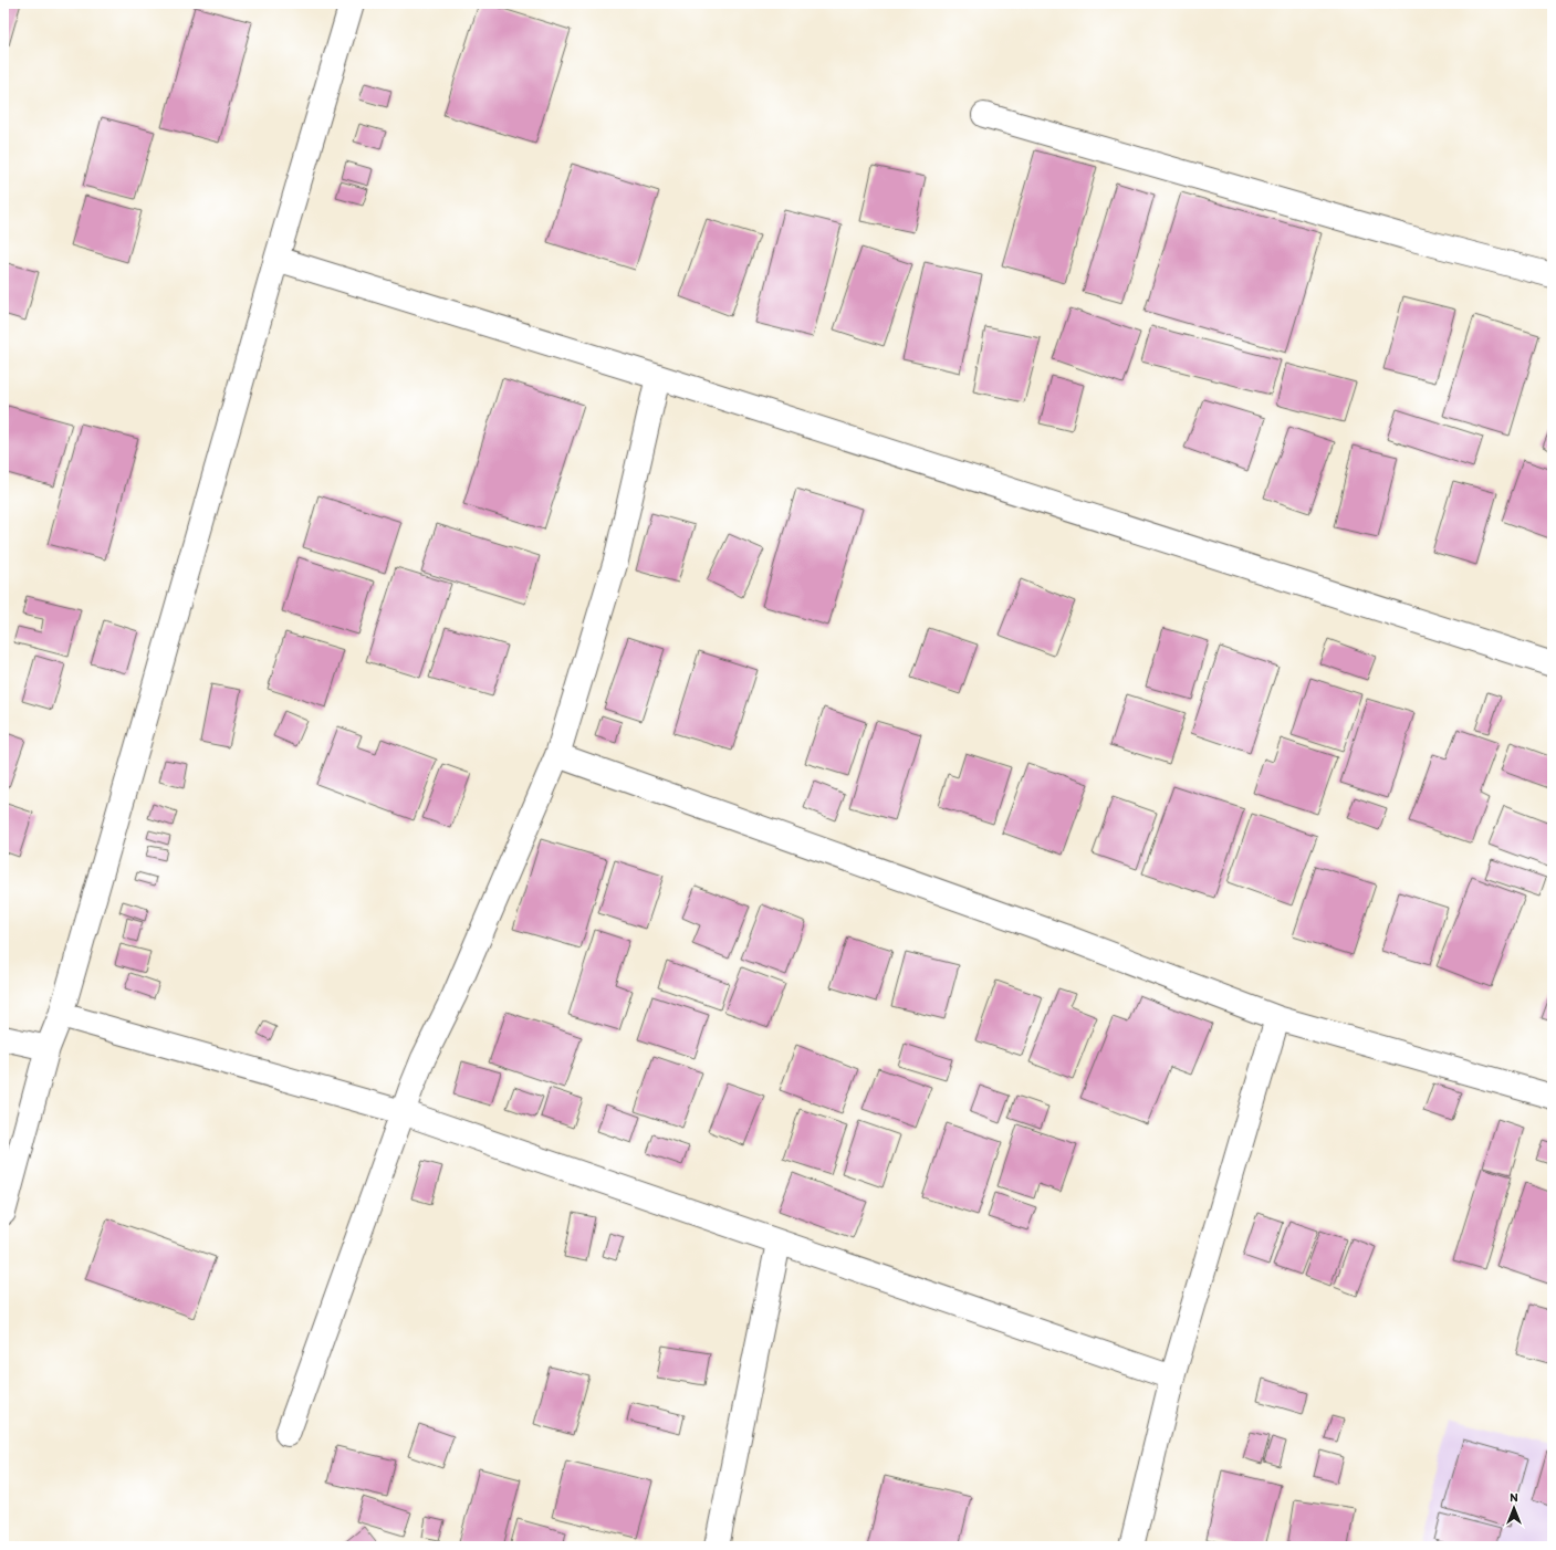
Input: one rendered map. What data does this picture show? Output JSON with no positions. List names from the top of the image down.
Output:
{
  "north": "top"
}
